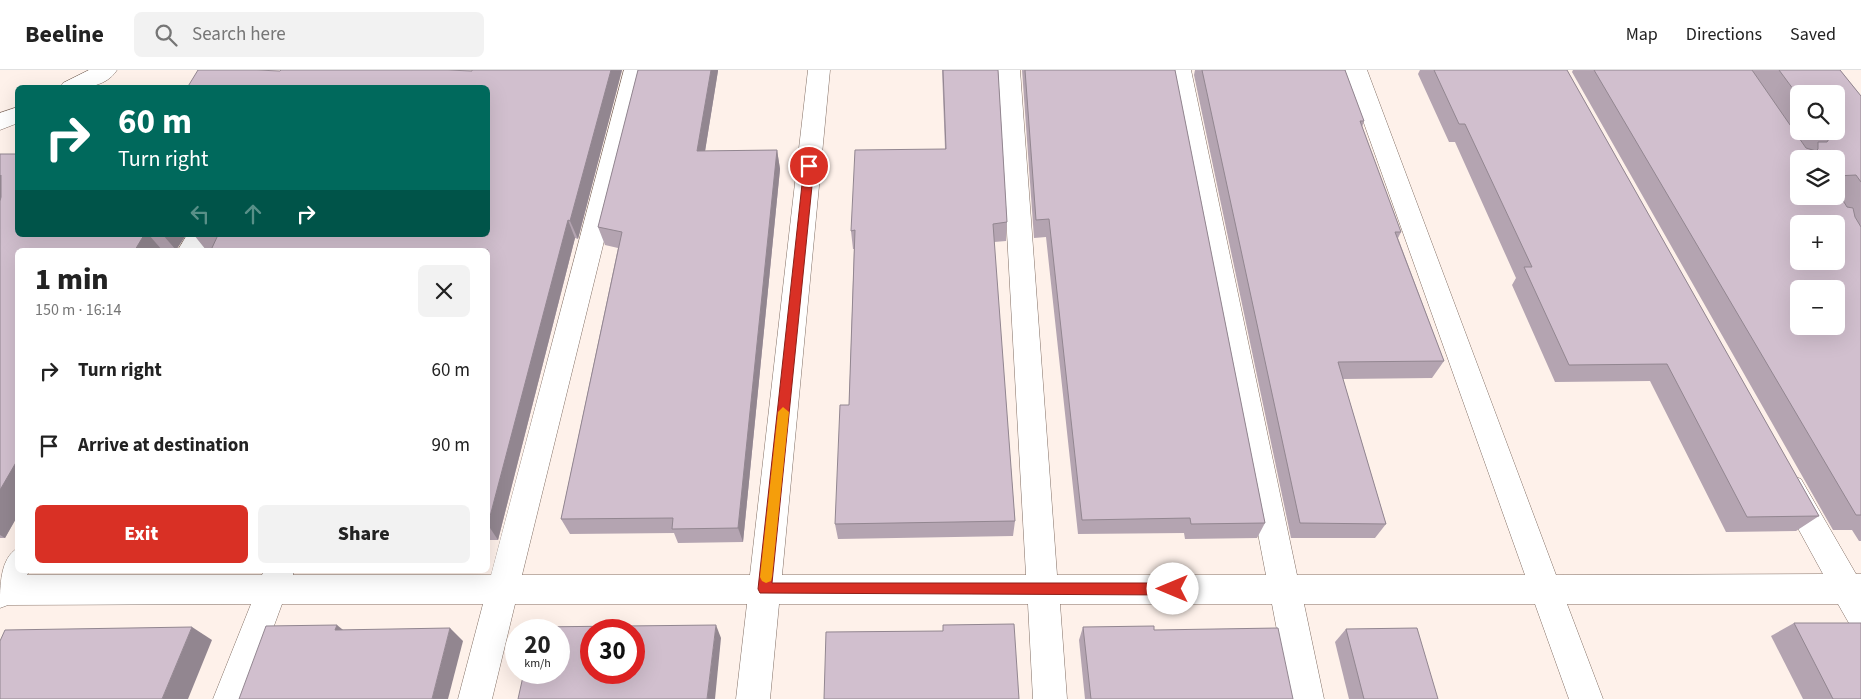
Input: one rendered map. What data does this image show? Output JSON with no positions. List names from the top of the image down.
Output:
{
  "page": {
    "header": "Beeline",
    "search": "Search here",
    "nav": ["Map", "Directions", "Saved"],
    "map_buttons": ["+", "−"],
    "turn": ["60 m", "Turn right"],
    "heading": ["1 min", "150 m · 16:14"],
    "list": [
      {
        "name": "Turn right",
        "value": "60 m"
      },
      {
        "name": "Arrive at destination",
        "value": "90 m"
      }
    ],
    "buttons": ["Exit", "Share"],
    "speed": "20 km/h",
    "limit": "30"
  }
}
